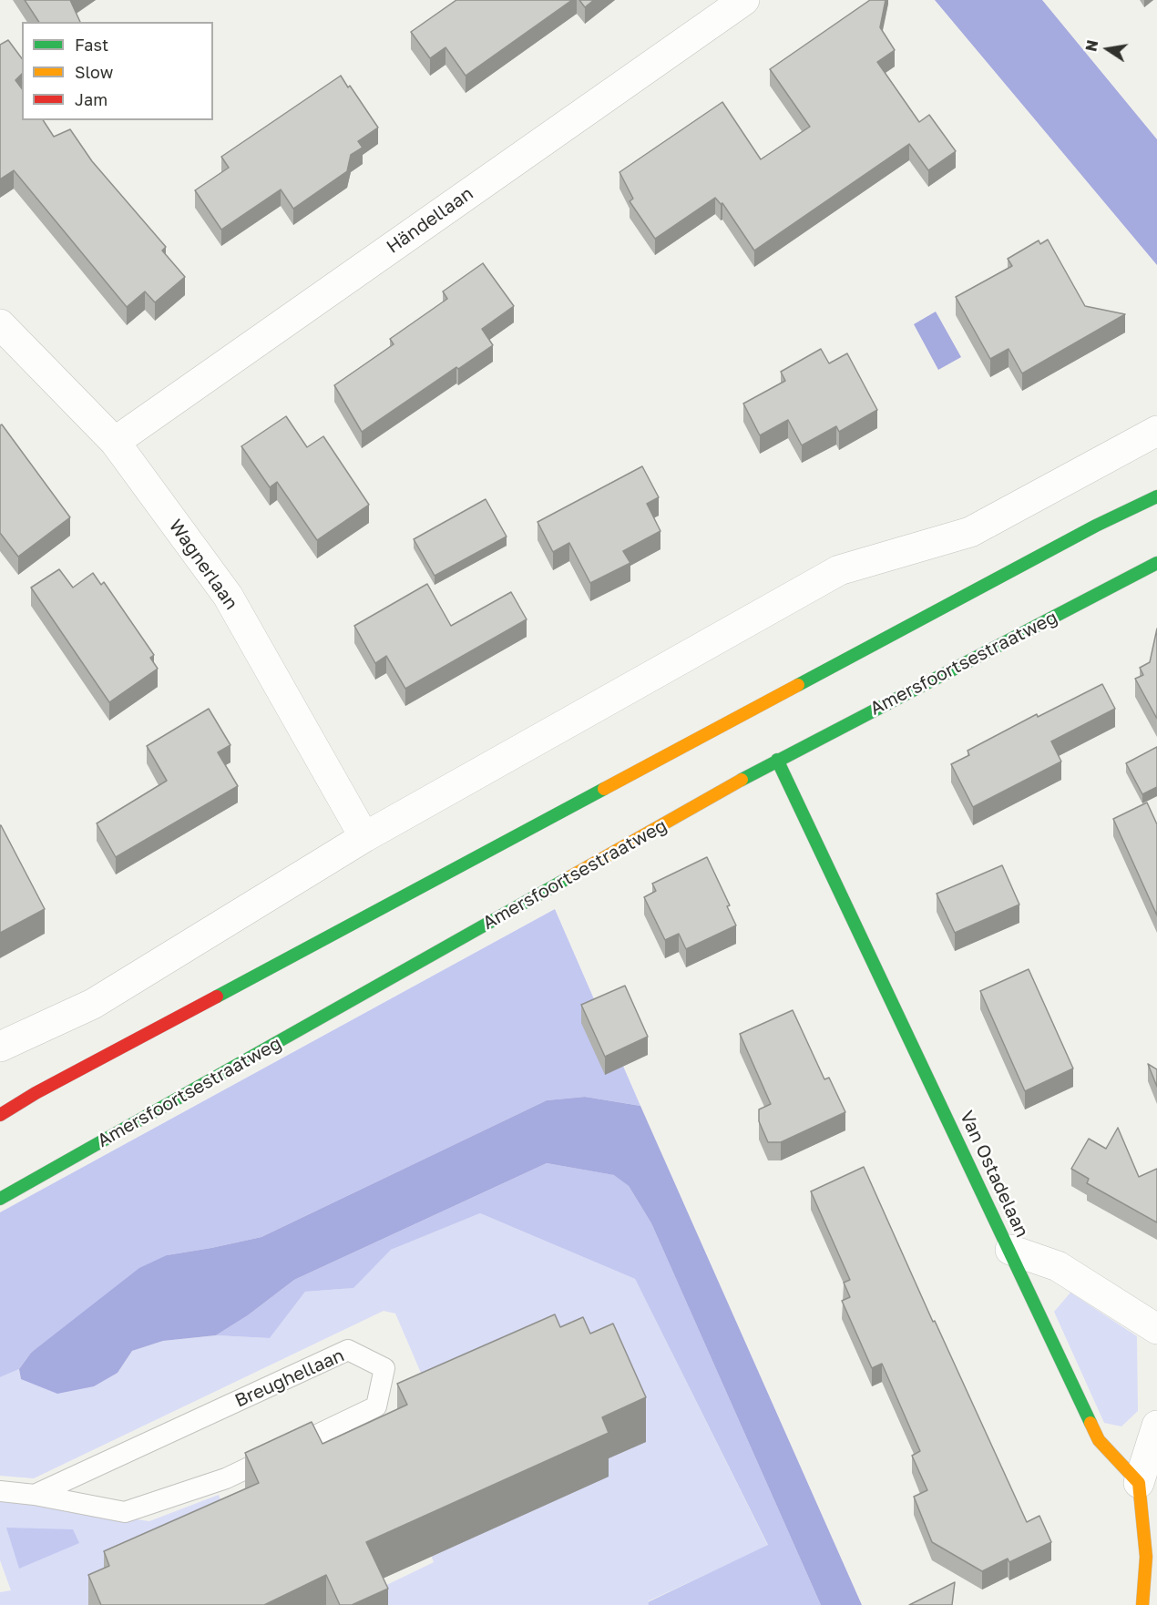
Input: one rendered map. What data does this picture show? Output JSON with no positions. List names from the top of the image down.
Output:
{
  "streets": {
    "street": [
      "Händellaan",
      "Wagnerlaan",
      "Amersfoortsestraatweg",
      "Van Ostadelaan"
    ],
    "lane": ["Breughellaan"]
  },
  "crossings": [
    ["Händellaan", "Wagnerlaan"],
    ["Amersfoortsestraatweg", "Van Ostadelaan"]
  ],
  "legend": ["Fast", "Slow", "Jam"],
  "north": "left"
}
